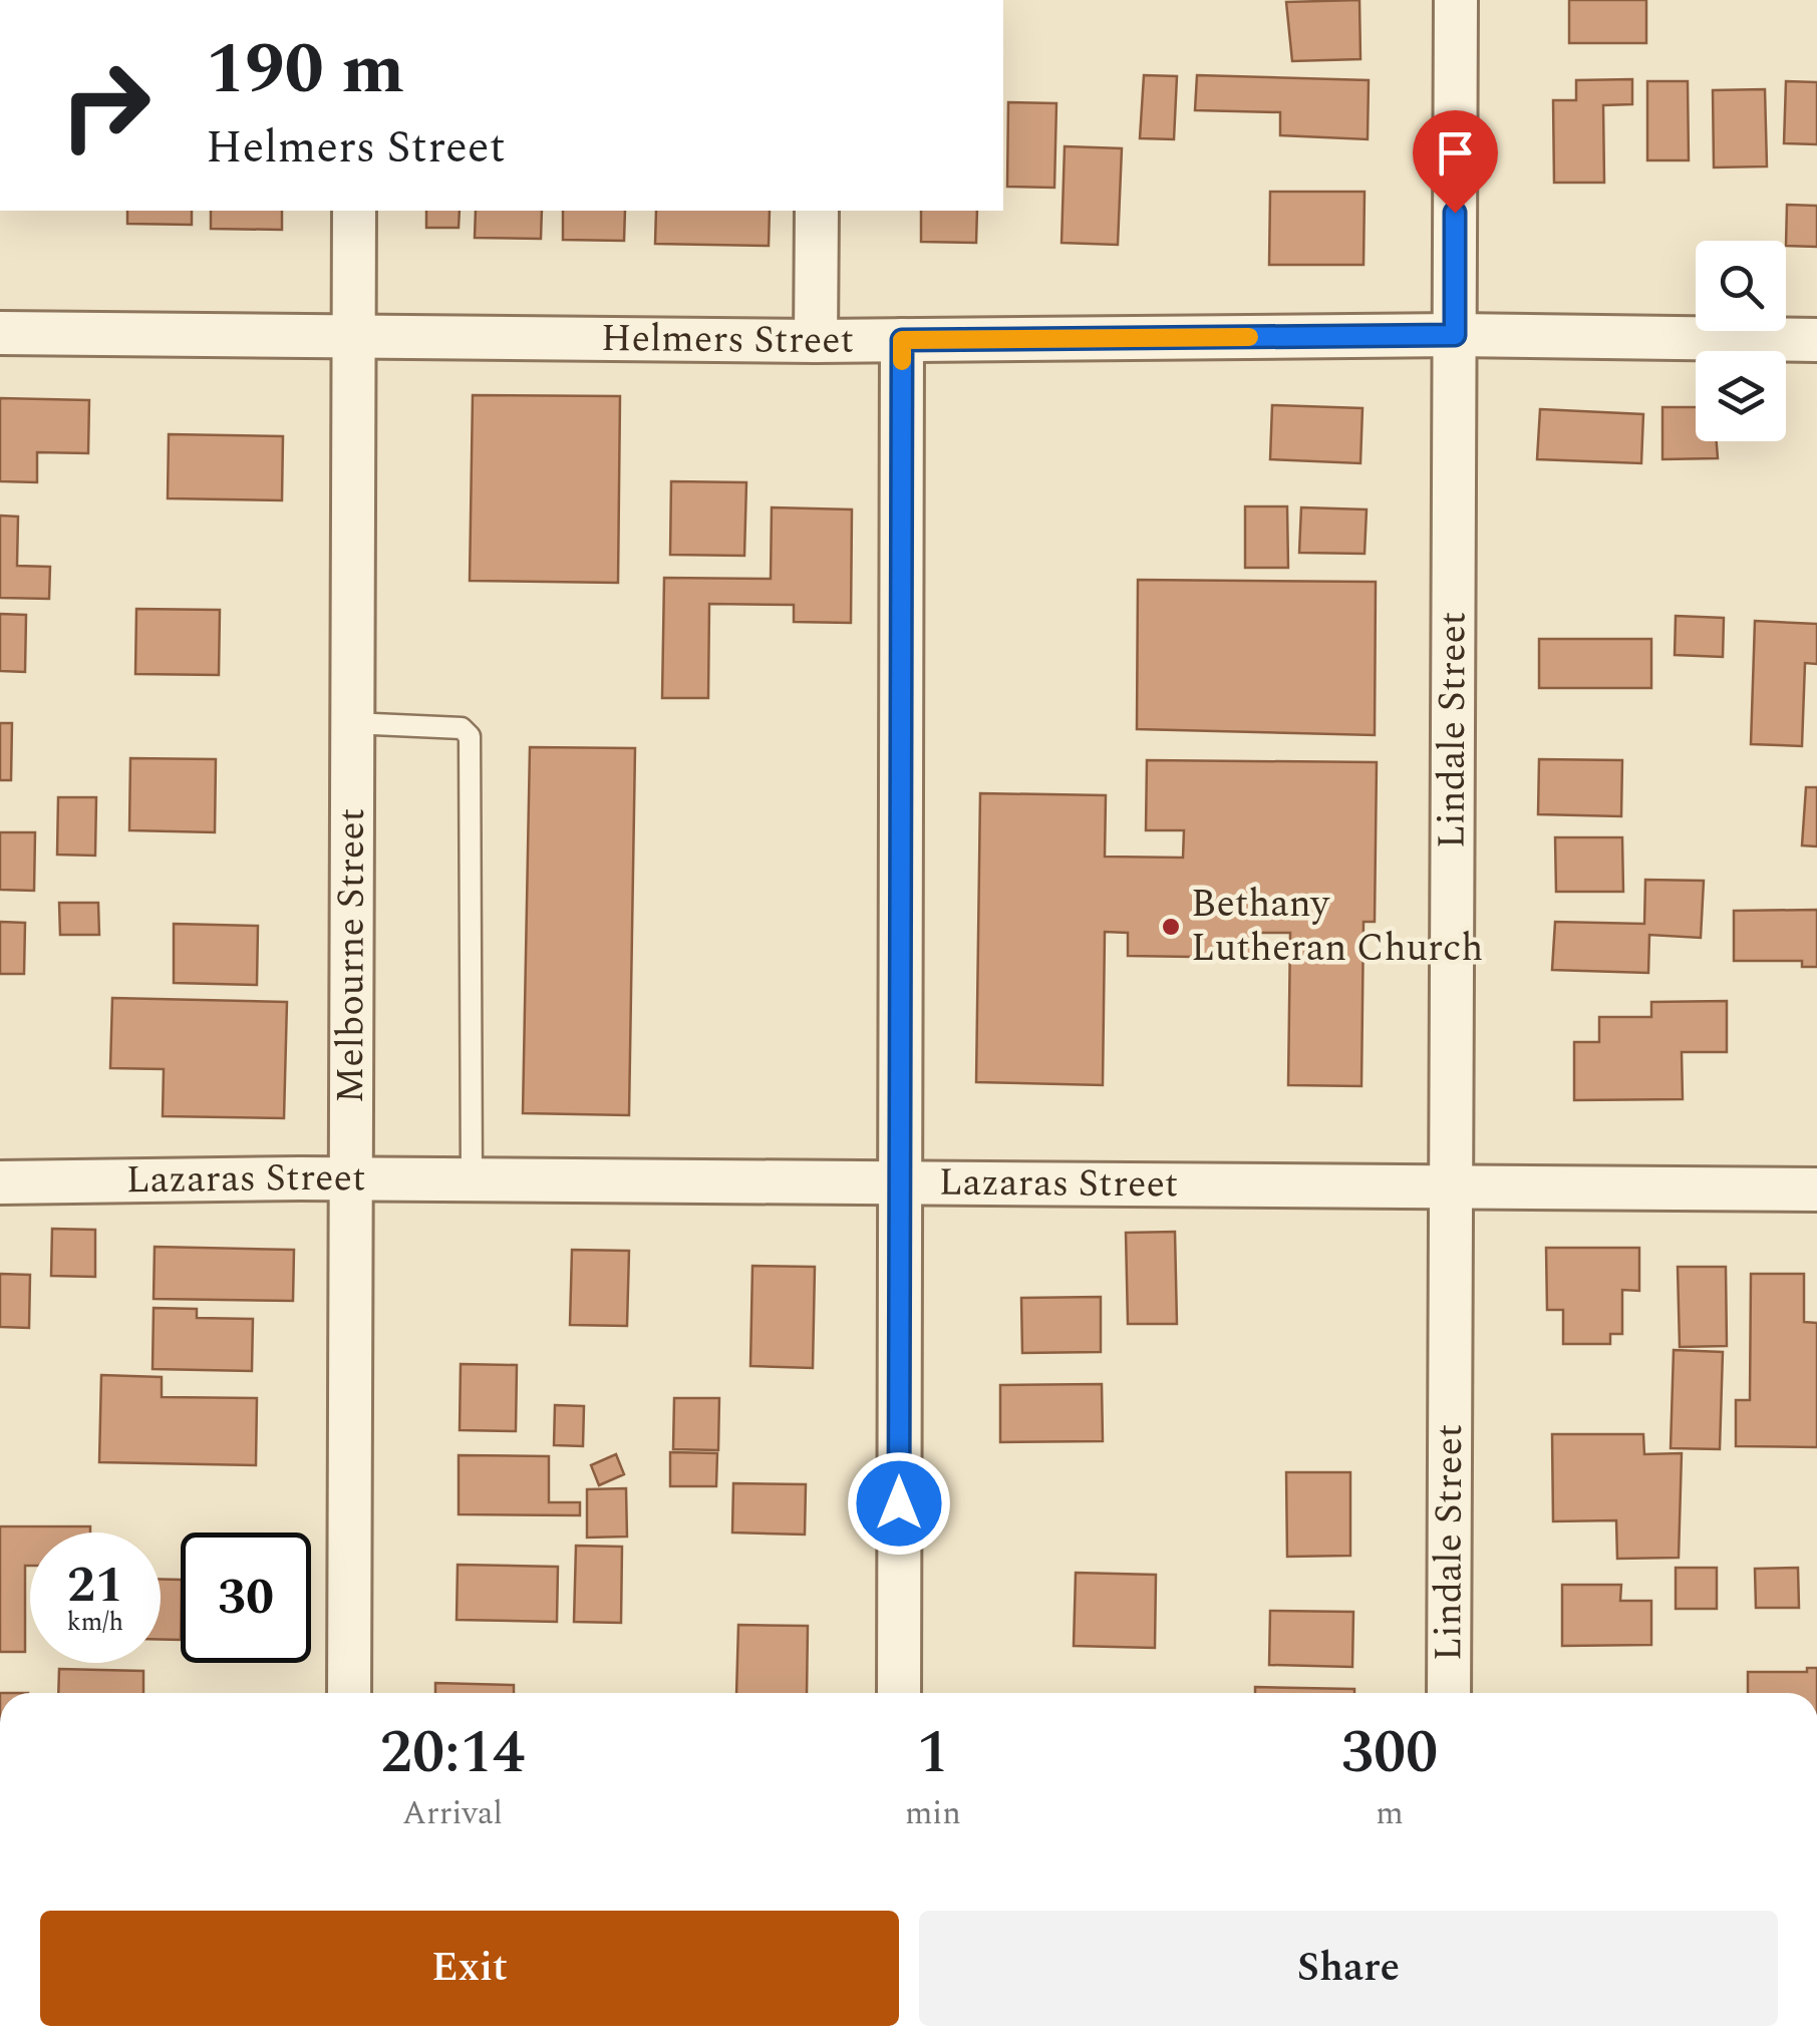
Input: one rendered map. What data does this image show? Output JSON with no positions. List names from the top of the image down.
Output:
{
  "streets": {
    "street": [
      "Helmers Street",
      "Lindale Street",
      "Melbourne Street",
      "Lazaras Street"
    ]
  },
  "crossings": [
    ["Helmers Street", "Lindale Street"],
    ["Helmers Street", "Melbourne Street"],
    ["Lindale Street", "Lazaras Street"],
    ["Melbourne Street", "Lazaras Street"]
  ],
  "places": ["Bethany Lutheran Church"],
  "page": {
    "turn": ["190 m", "Helmers Street"],
    "speed": "21 km/h",
    "limit": "30",
    "eta": [
      "20:14",
      "Arrival",
      "1",
      "min",
      "300",
      "m"
    ],
    "buttons": ["Exit", "Share"]
  }
}
